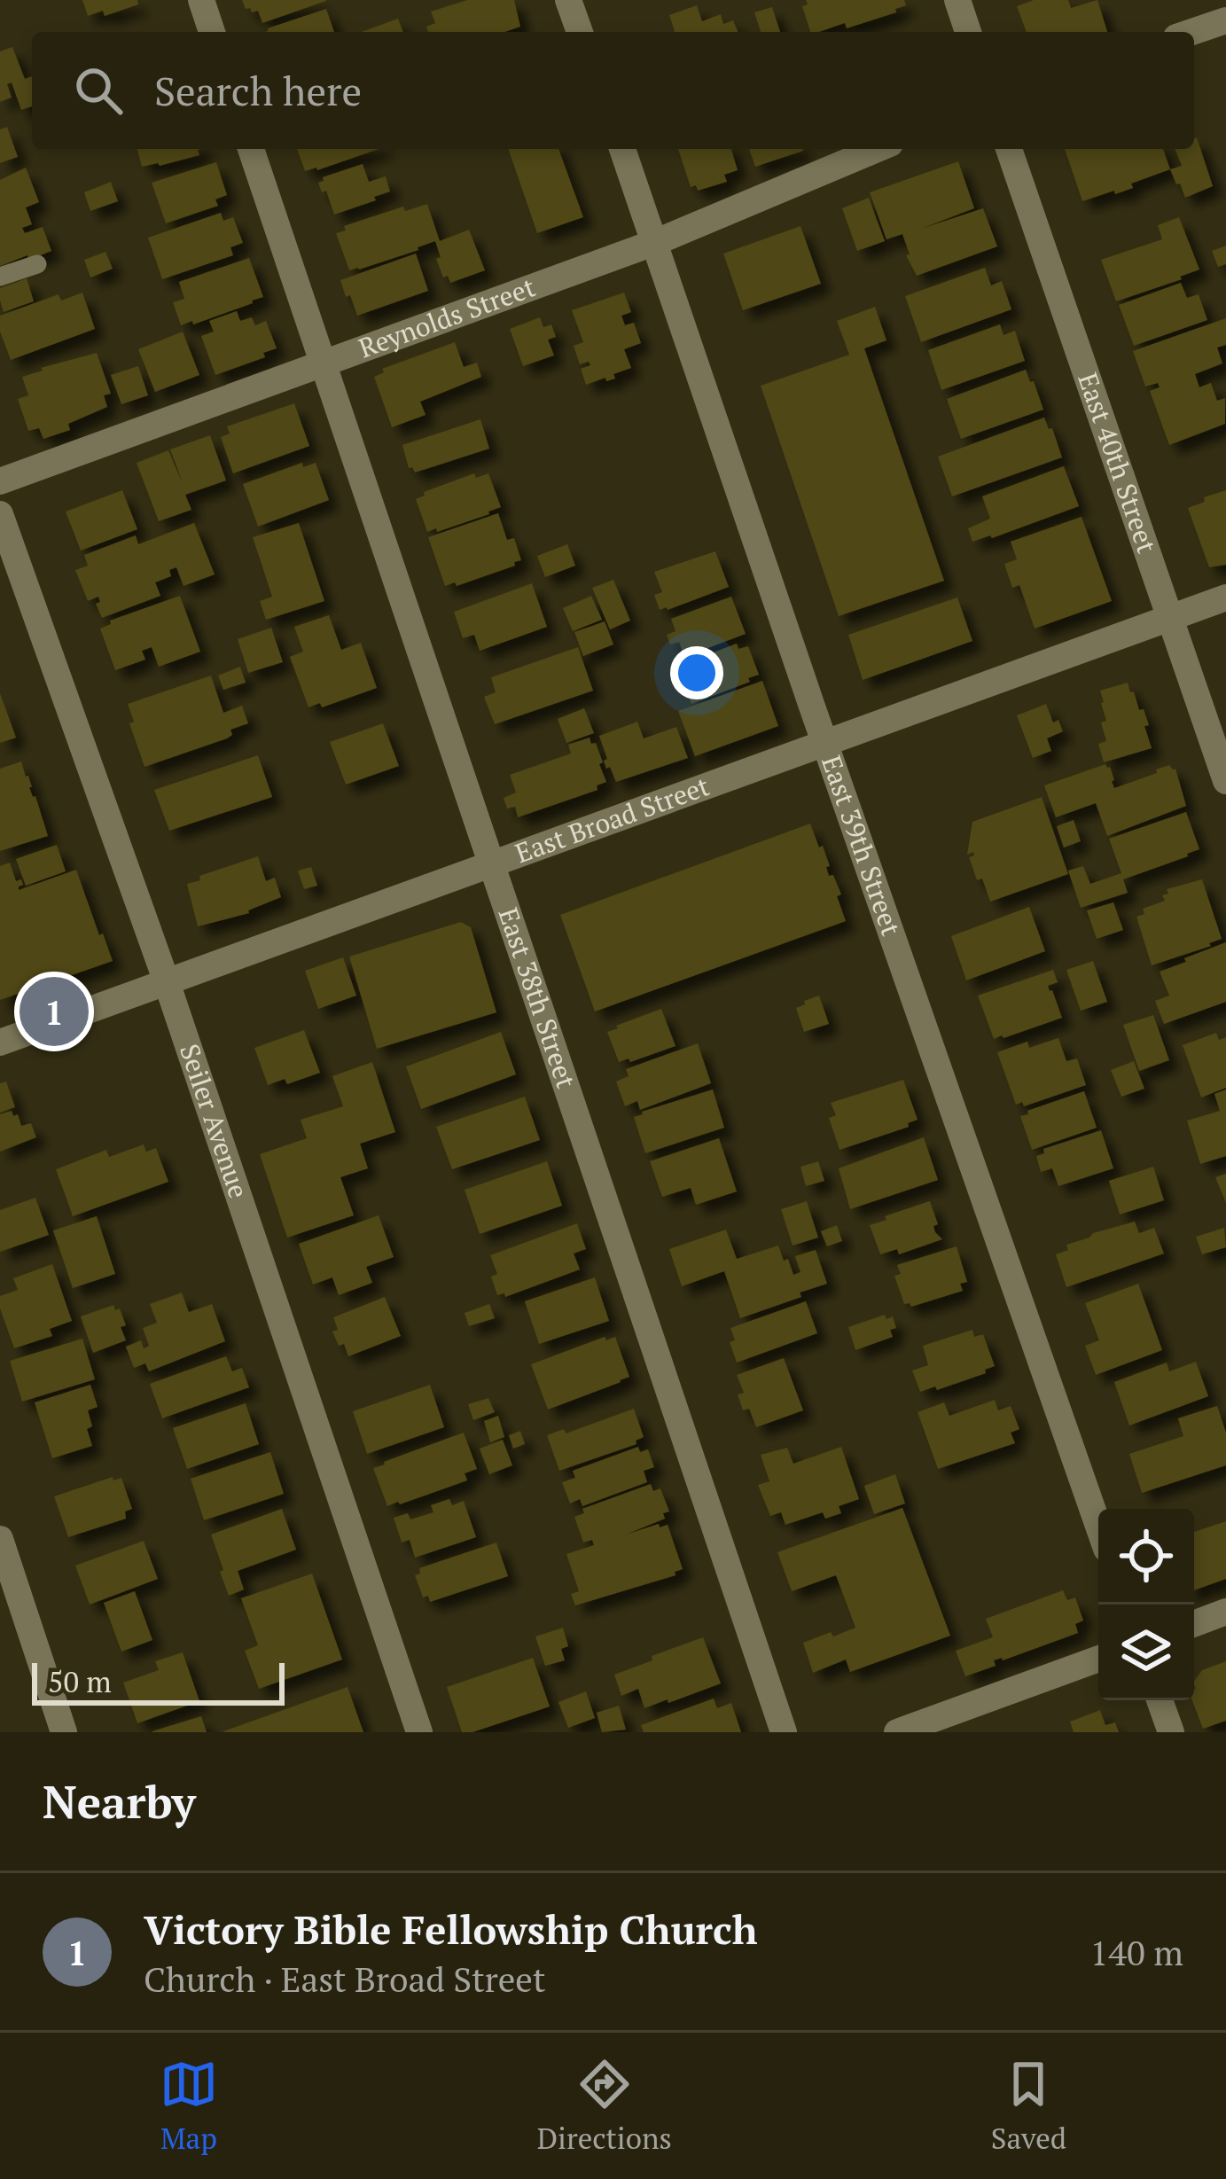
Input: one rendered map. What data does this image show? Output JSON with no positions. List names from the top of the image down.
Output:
{
  "streets": {
    "street": [
      "Reynolds Street",
      "East 40th Street",
      "East Broad Street",
      "East 39th Street",
      "East 38th Street",
      "Seiler Avenue"
    ]
  },
  "crossings": [
    ["Reynolds Street", "East 39th Street"],
    ["Reynolds Street", "East 38th Street"],
    ["East 40th Street", "East Broad Street"],
    ["East Broad Street", "East 39th Street"],
    ["East Broad Street", "East 38th Street"],
    ["East Broad Street", "Seiler Avenue"]
  ],
  "scale_bar": "50 m",
  "page": {
    "search": "Search here",
    "pins": "1",
    "scale": "50 m",
    "heading": "Nearby",
    "list": [
      {
        "mark": "1",
        "name": "Victory Bible Fellowship Church",
        "note": "Church · East Broad Street",
        "value": "140 m"
      }
    ],
    "nav": ["Map", "Directions", "Saved"]
  }
}
